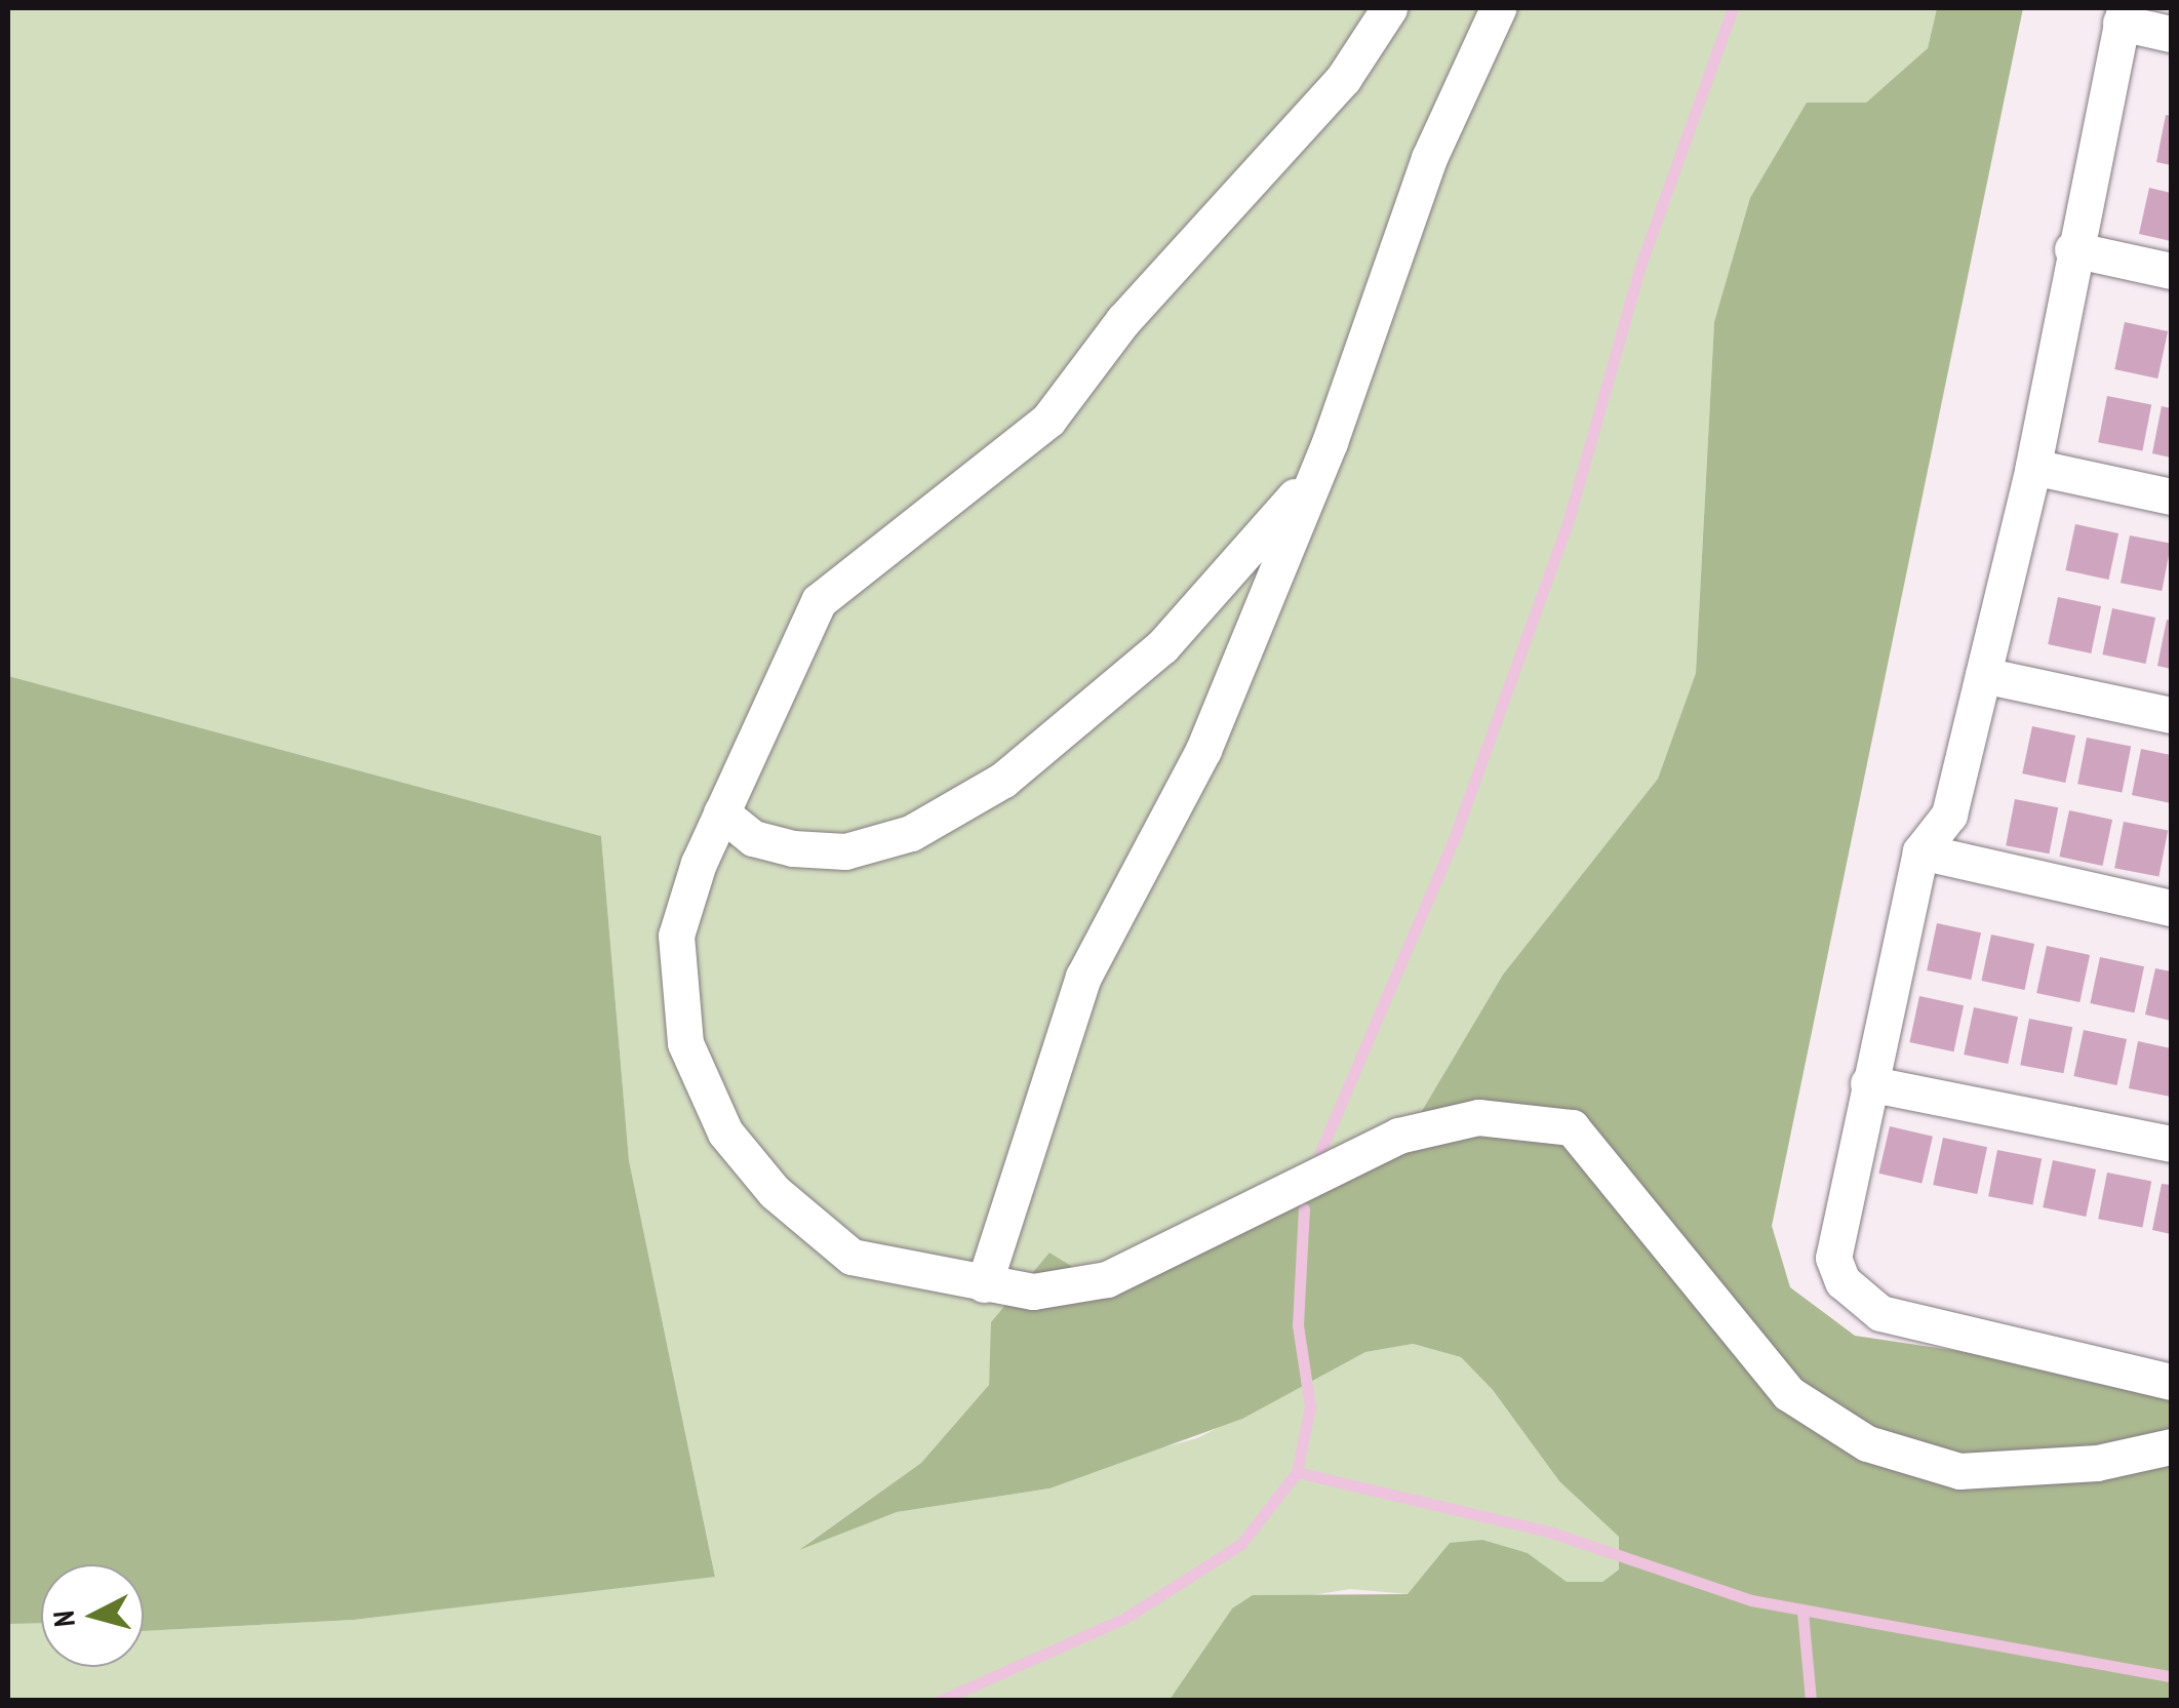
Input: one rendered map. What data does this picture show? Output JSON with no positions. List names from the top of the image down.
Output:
{
  "north": "left"
}
